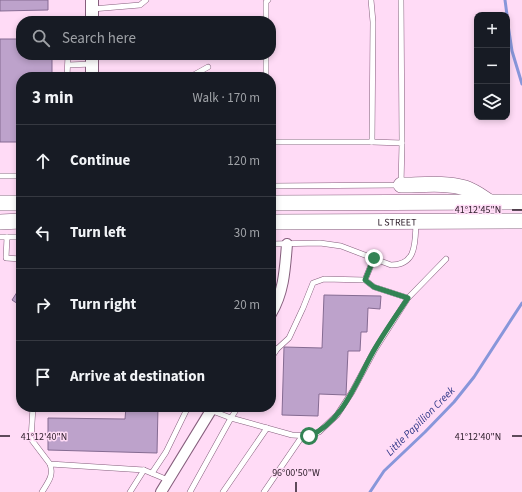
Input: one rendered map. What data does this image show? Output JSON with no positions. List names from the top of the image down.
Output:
{
  "streets": {
    "main road": ["L STREET"]
  },
  "water": ["Little Papillion Creek"],
  "page": {
    "map_buttons": ["+", "−"],
    "search": "Search here",
    "heading": ["3 min", "Walk · 170 m"],
    "list": [
      ["Continue", "120 m"],
      ["Turn left", "30 m"],
      ["Turn right", "20 m"],
      "Arrive at destination"
    ]
  },
  "coordinates": ["41°12'45\"N", "41°12'40\"N", "96°00'50\"W"]
}
